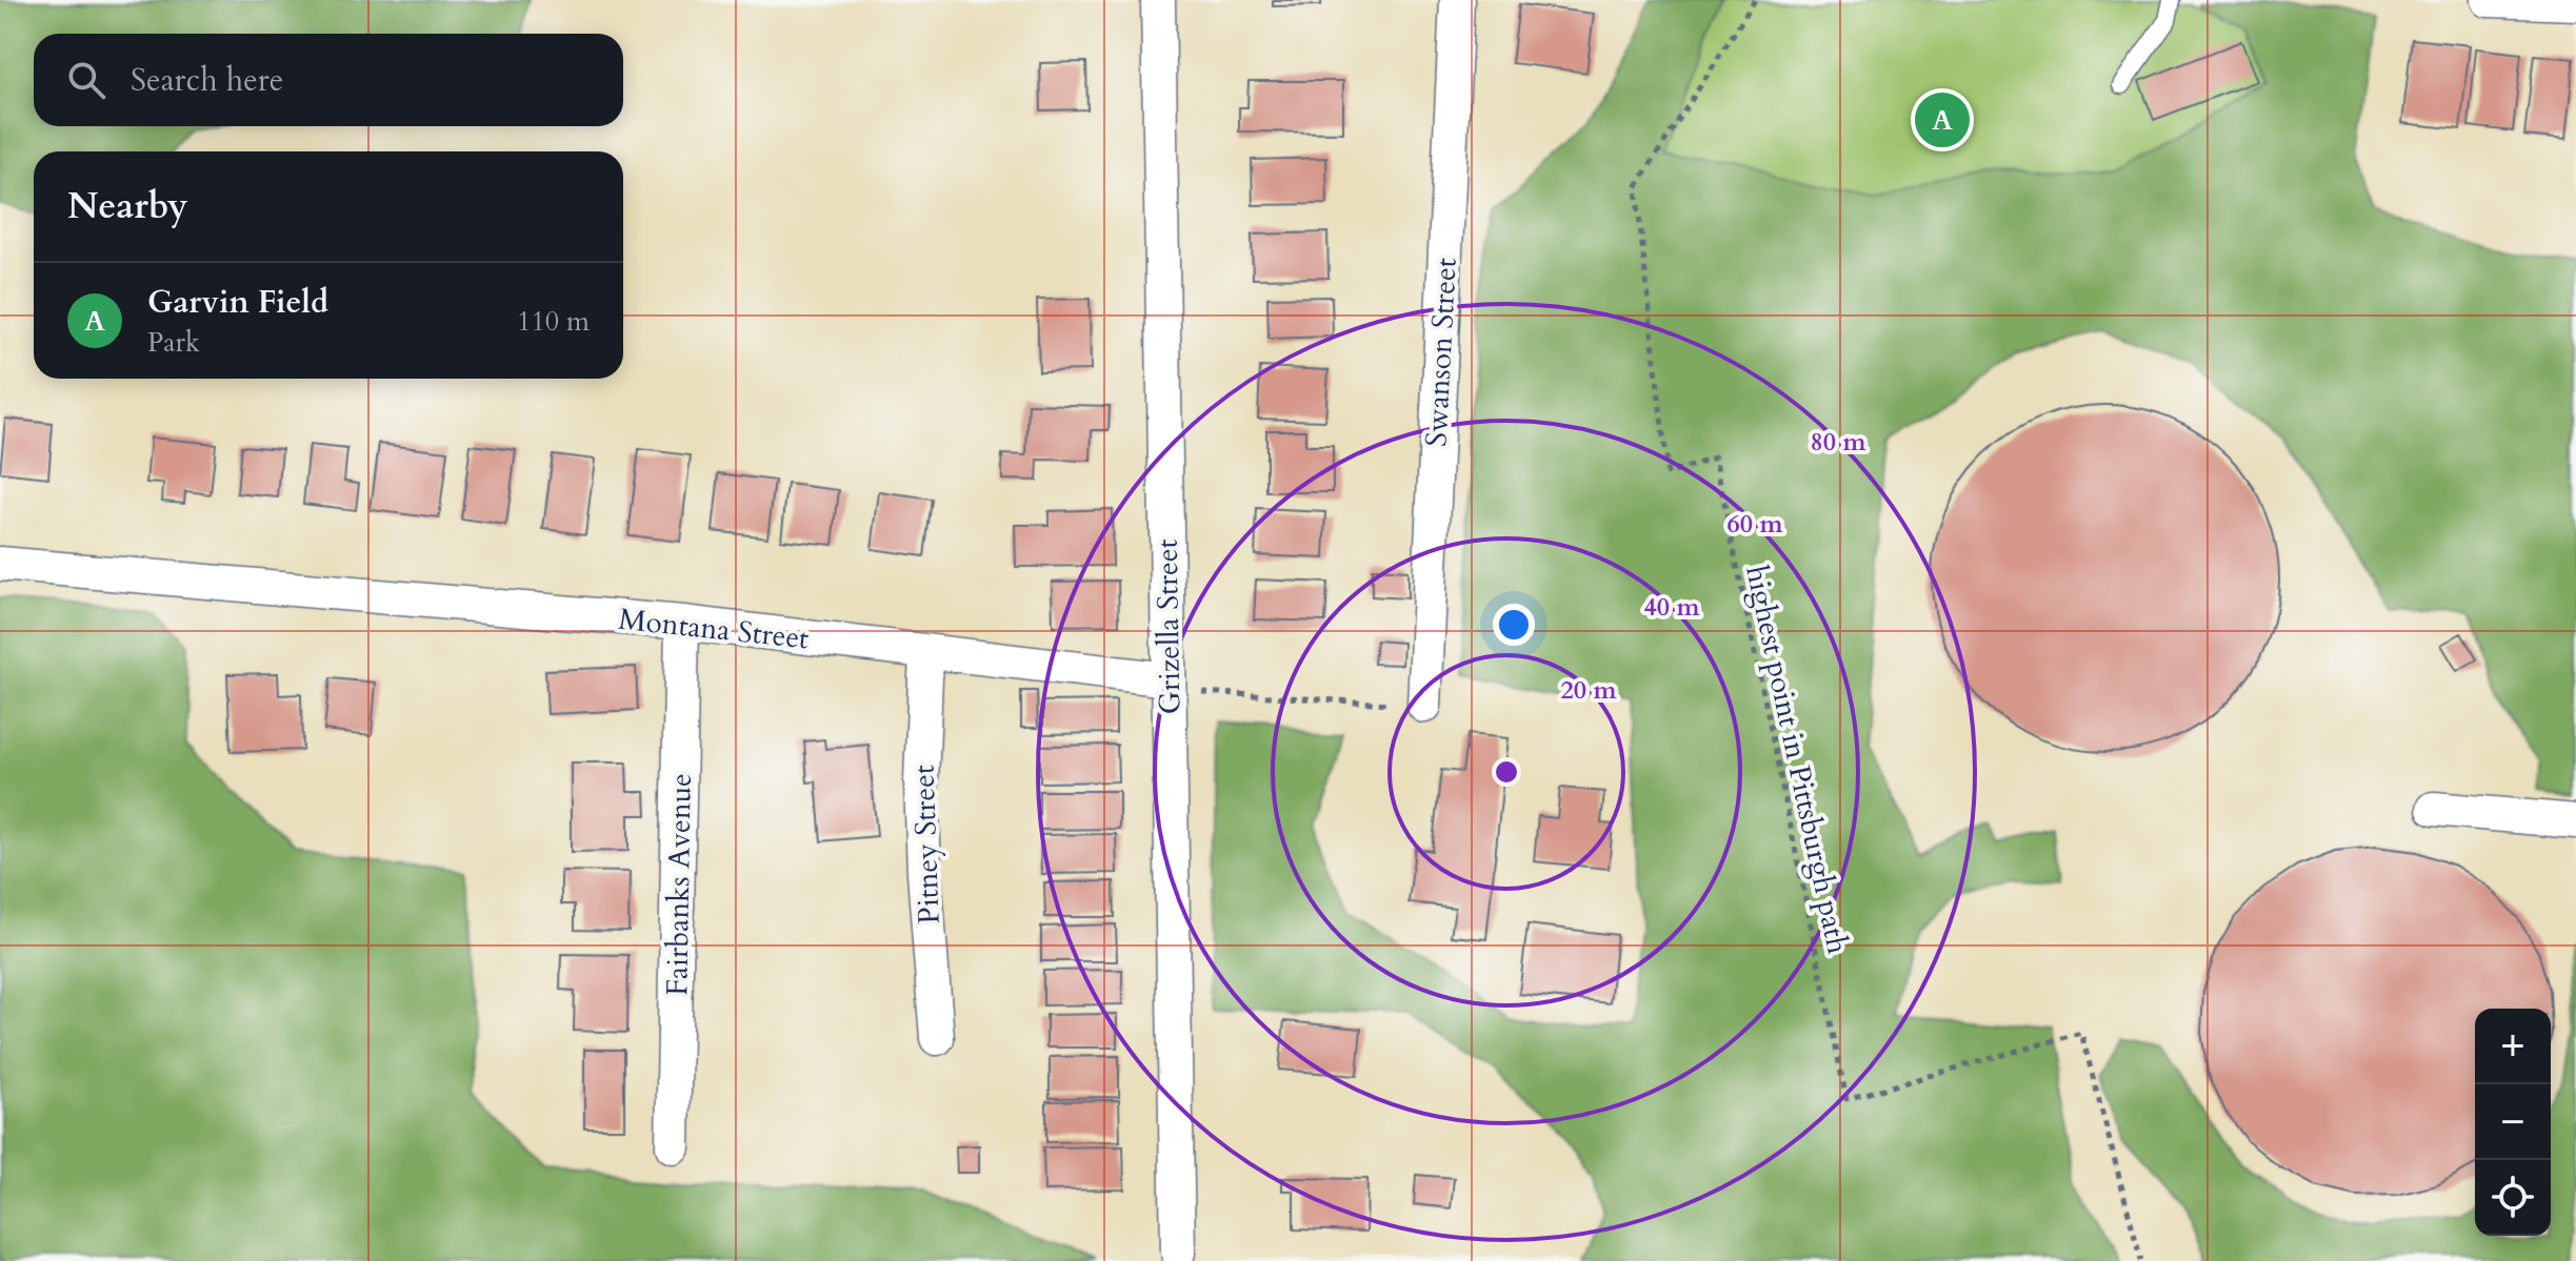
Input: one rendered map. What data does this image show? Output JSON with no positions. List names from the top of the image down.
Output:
{
  "streets": {
    "street": [
      "Swanson Street",
      "Grizella Street",
      "Montana Street",
      "Pitney Street",
      "Fairbanks Avenue"
    ],
    "path": ["highest point in Pittsburgh path"]
  },
  "crossings": [
    ["Grizella Street", "Montana Street"],
    ["Montana Street", "Pitney Street"],
    ["Montana Street", "Fairbanks Avenue"]
  ],
  "page": {
    "search": "Search here",
    "pins": "A",
    "heading": "Nearby",
    "list": [
      {
        "mark": "A",
        "name": "Garvin Field",
        "note": "Park",
        "value": "110 m"
      }
    ],
    "map_buttons": ["+", "−"]
  },
  "rings": [
    "80 m",
    "60 m",
    "40 m",
    "20 m"
  ]
}
